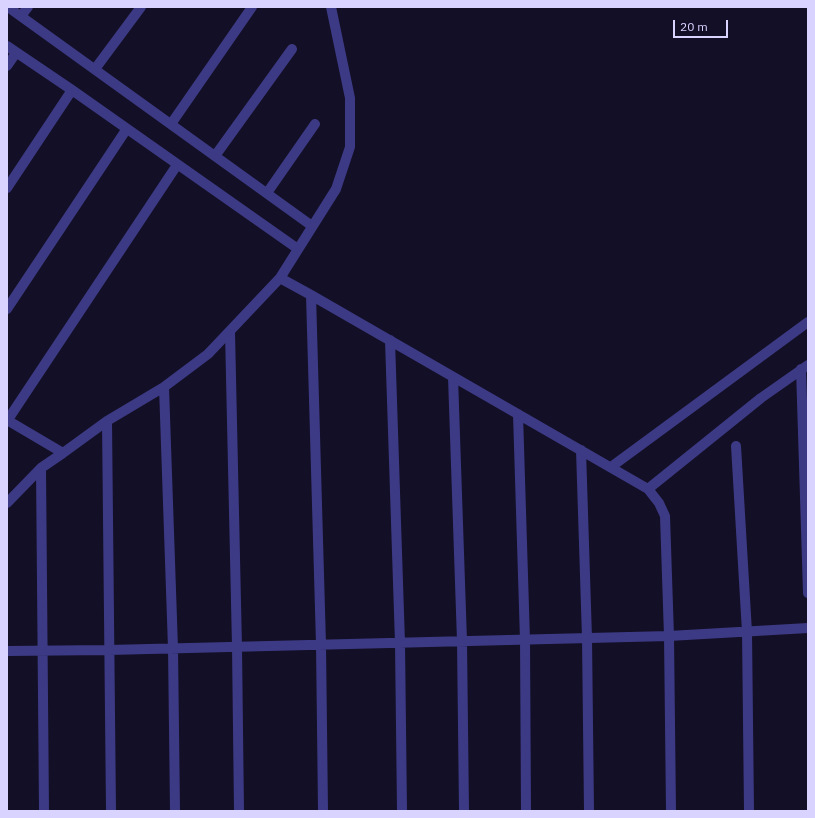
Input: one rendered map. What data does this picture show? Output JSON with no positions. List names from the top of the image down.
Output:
{
  "scale_bar": "20 m"
}
